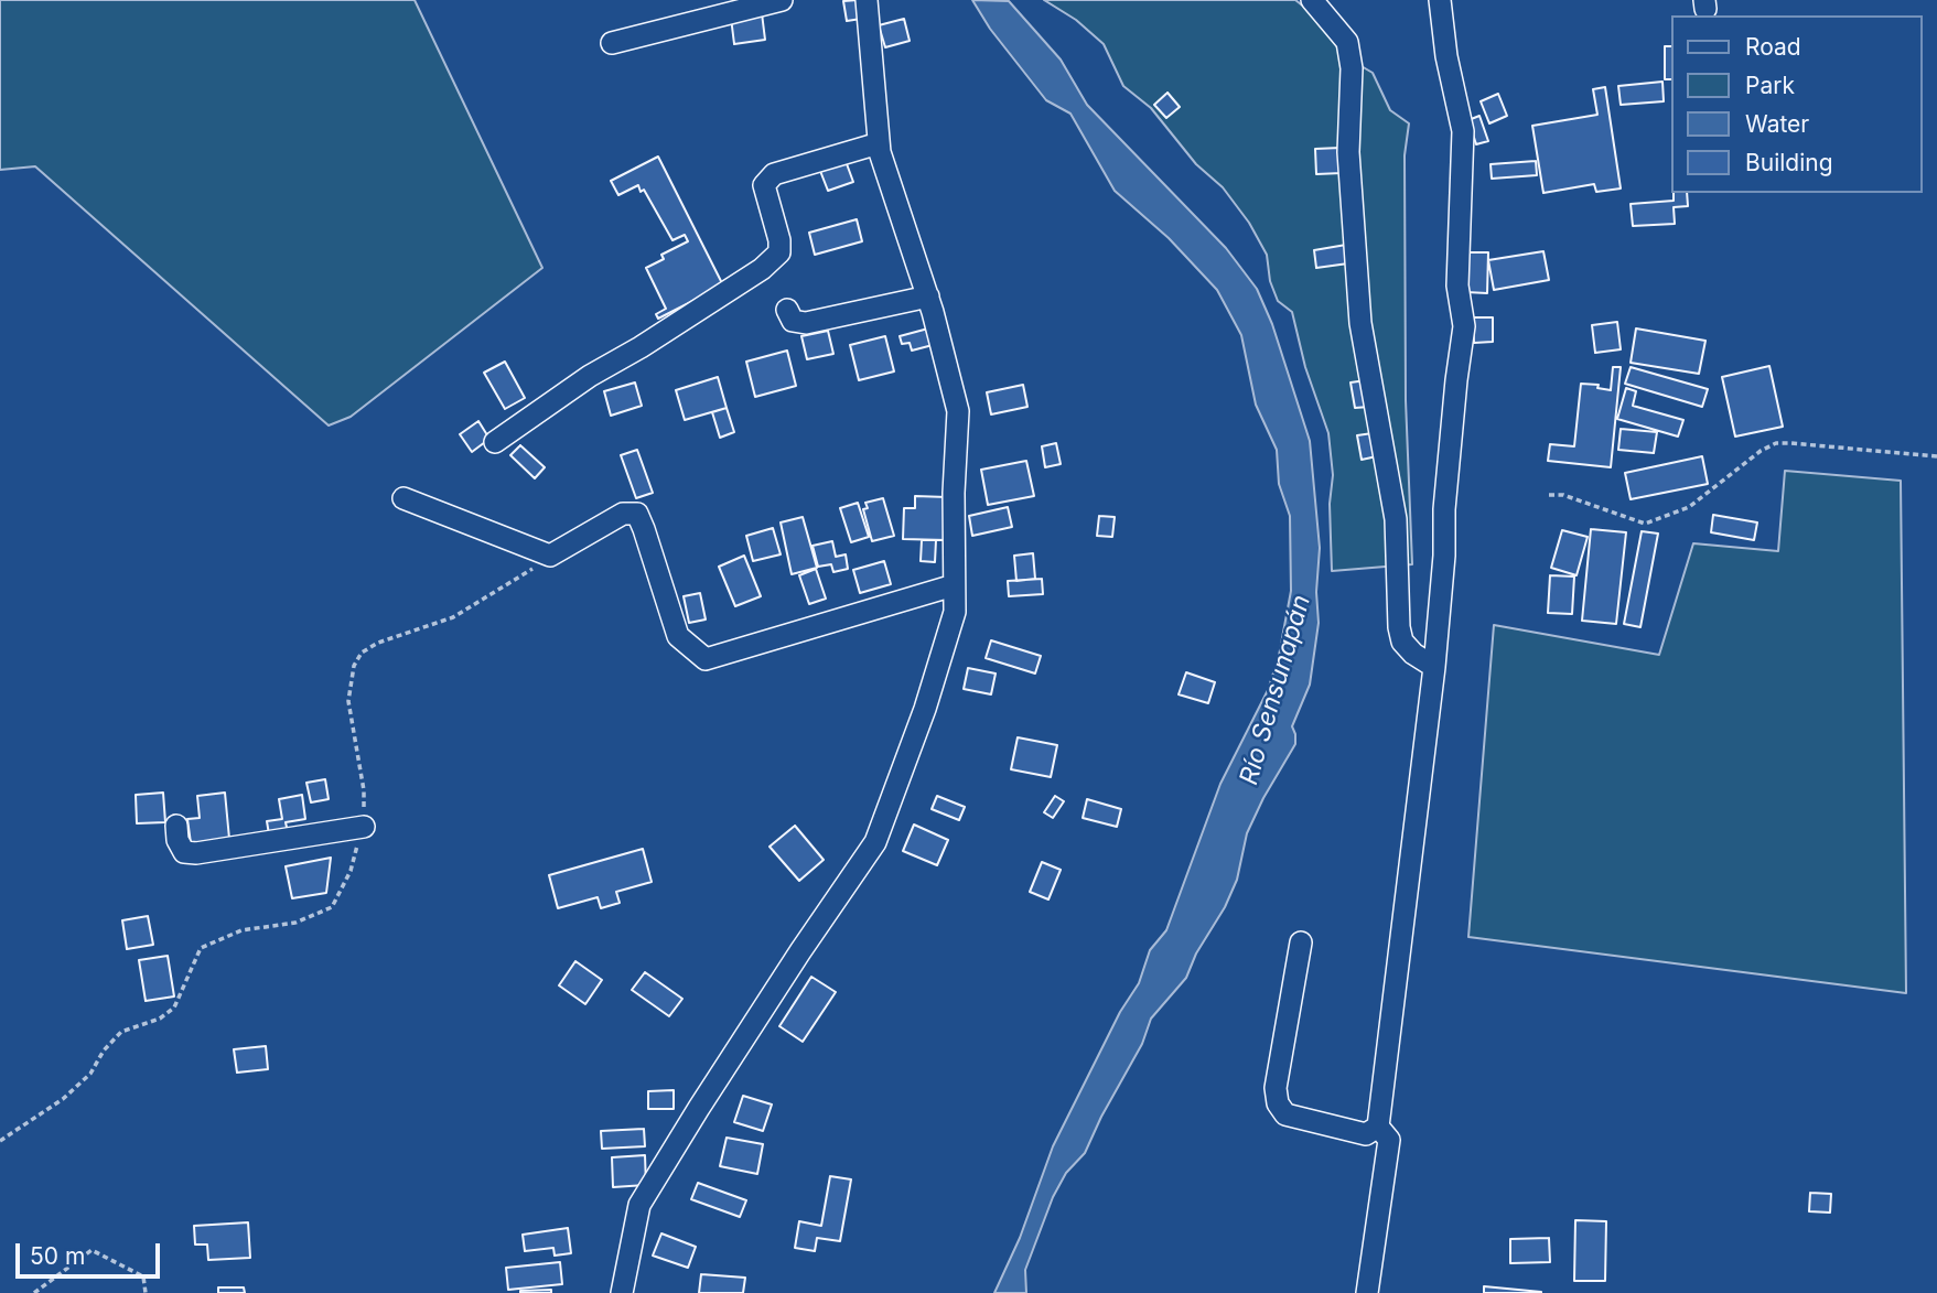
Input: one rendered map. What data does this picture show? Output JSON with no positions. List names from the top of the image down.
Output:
{
  "water": ["Río Sensunapán"],
  "legend": [
    "Road",
    "Park",
    "Water",
    "Building"
  ],
  "scale_bar": "50 m"
}
